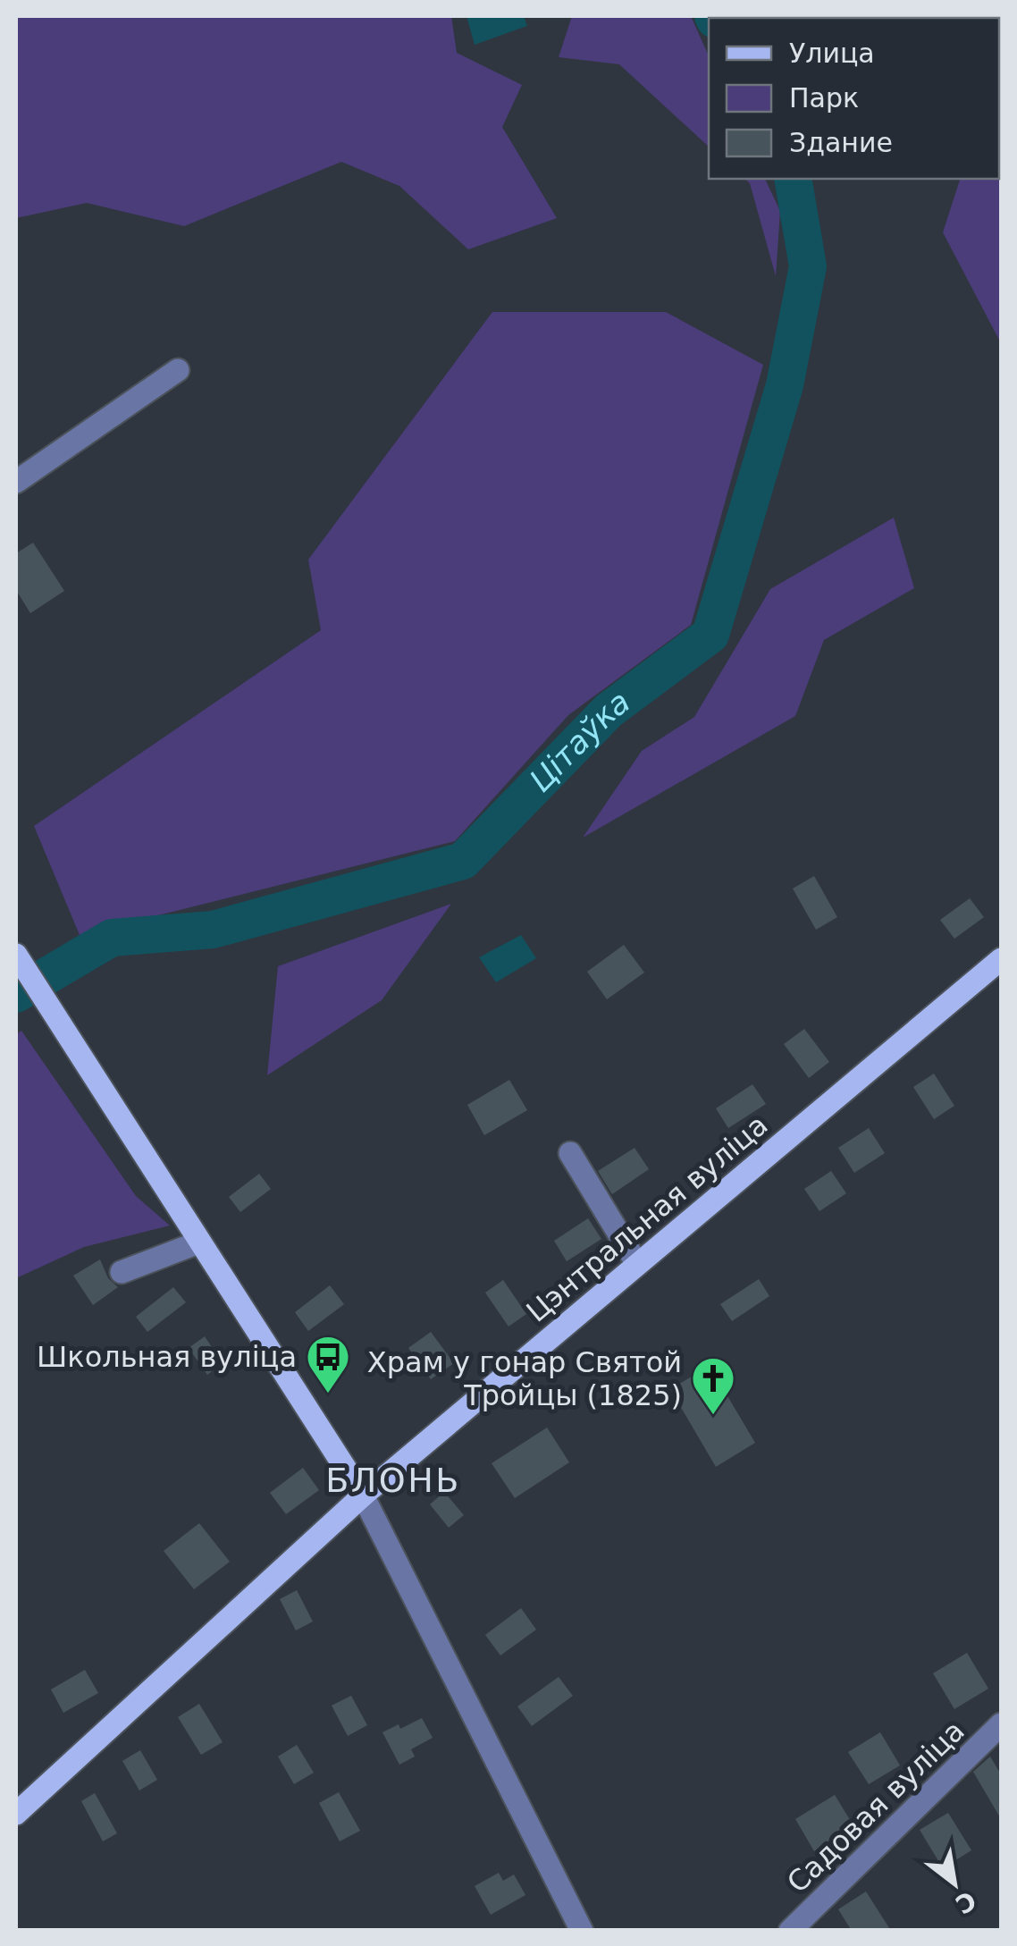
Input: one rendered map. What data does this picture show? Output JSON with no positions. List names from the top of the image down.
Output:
{
  "streets": {
    "main road": ["Цэнтральная вуліца"],
    "street": ["Садовая вуліца"]
  },
  "districts": ["БЛОНЬ"],
  "water": ["Цітаўка"],
  "places": {
    "bus stop": ["Школьная вуліца"],
    "church": ["Храм у гонар Святой Тройцы (1825)"]
  },
  "legend": ["Улица", "Парк", "Здание"],
  "north": "bottom right"
}
